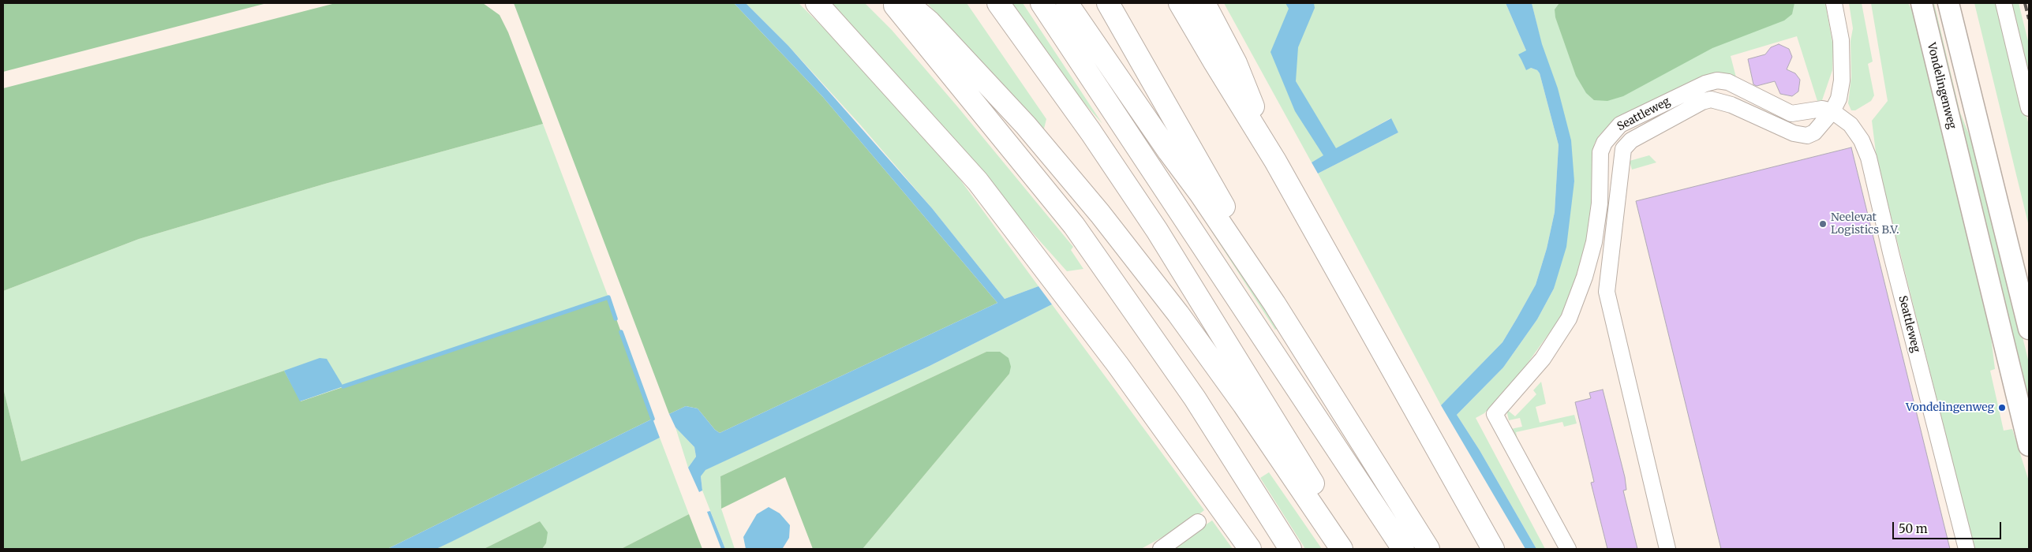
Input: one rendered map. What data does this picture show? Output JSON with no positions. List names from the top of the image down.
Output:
{
  "streets": {
    "main road": ["Vondelingenweg"],
    "street": ["Seattleweg"]
  },
  "places": ["Neelevat Logistics B.V.", "Vondelingenweg"],
  "scale_bar": "50 m"
}
